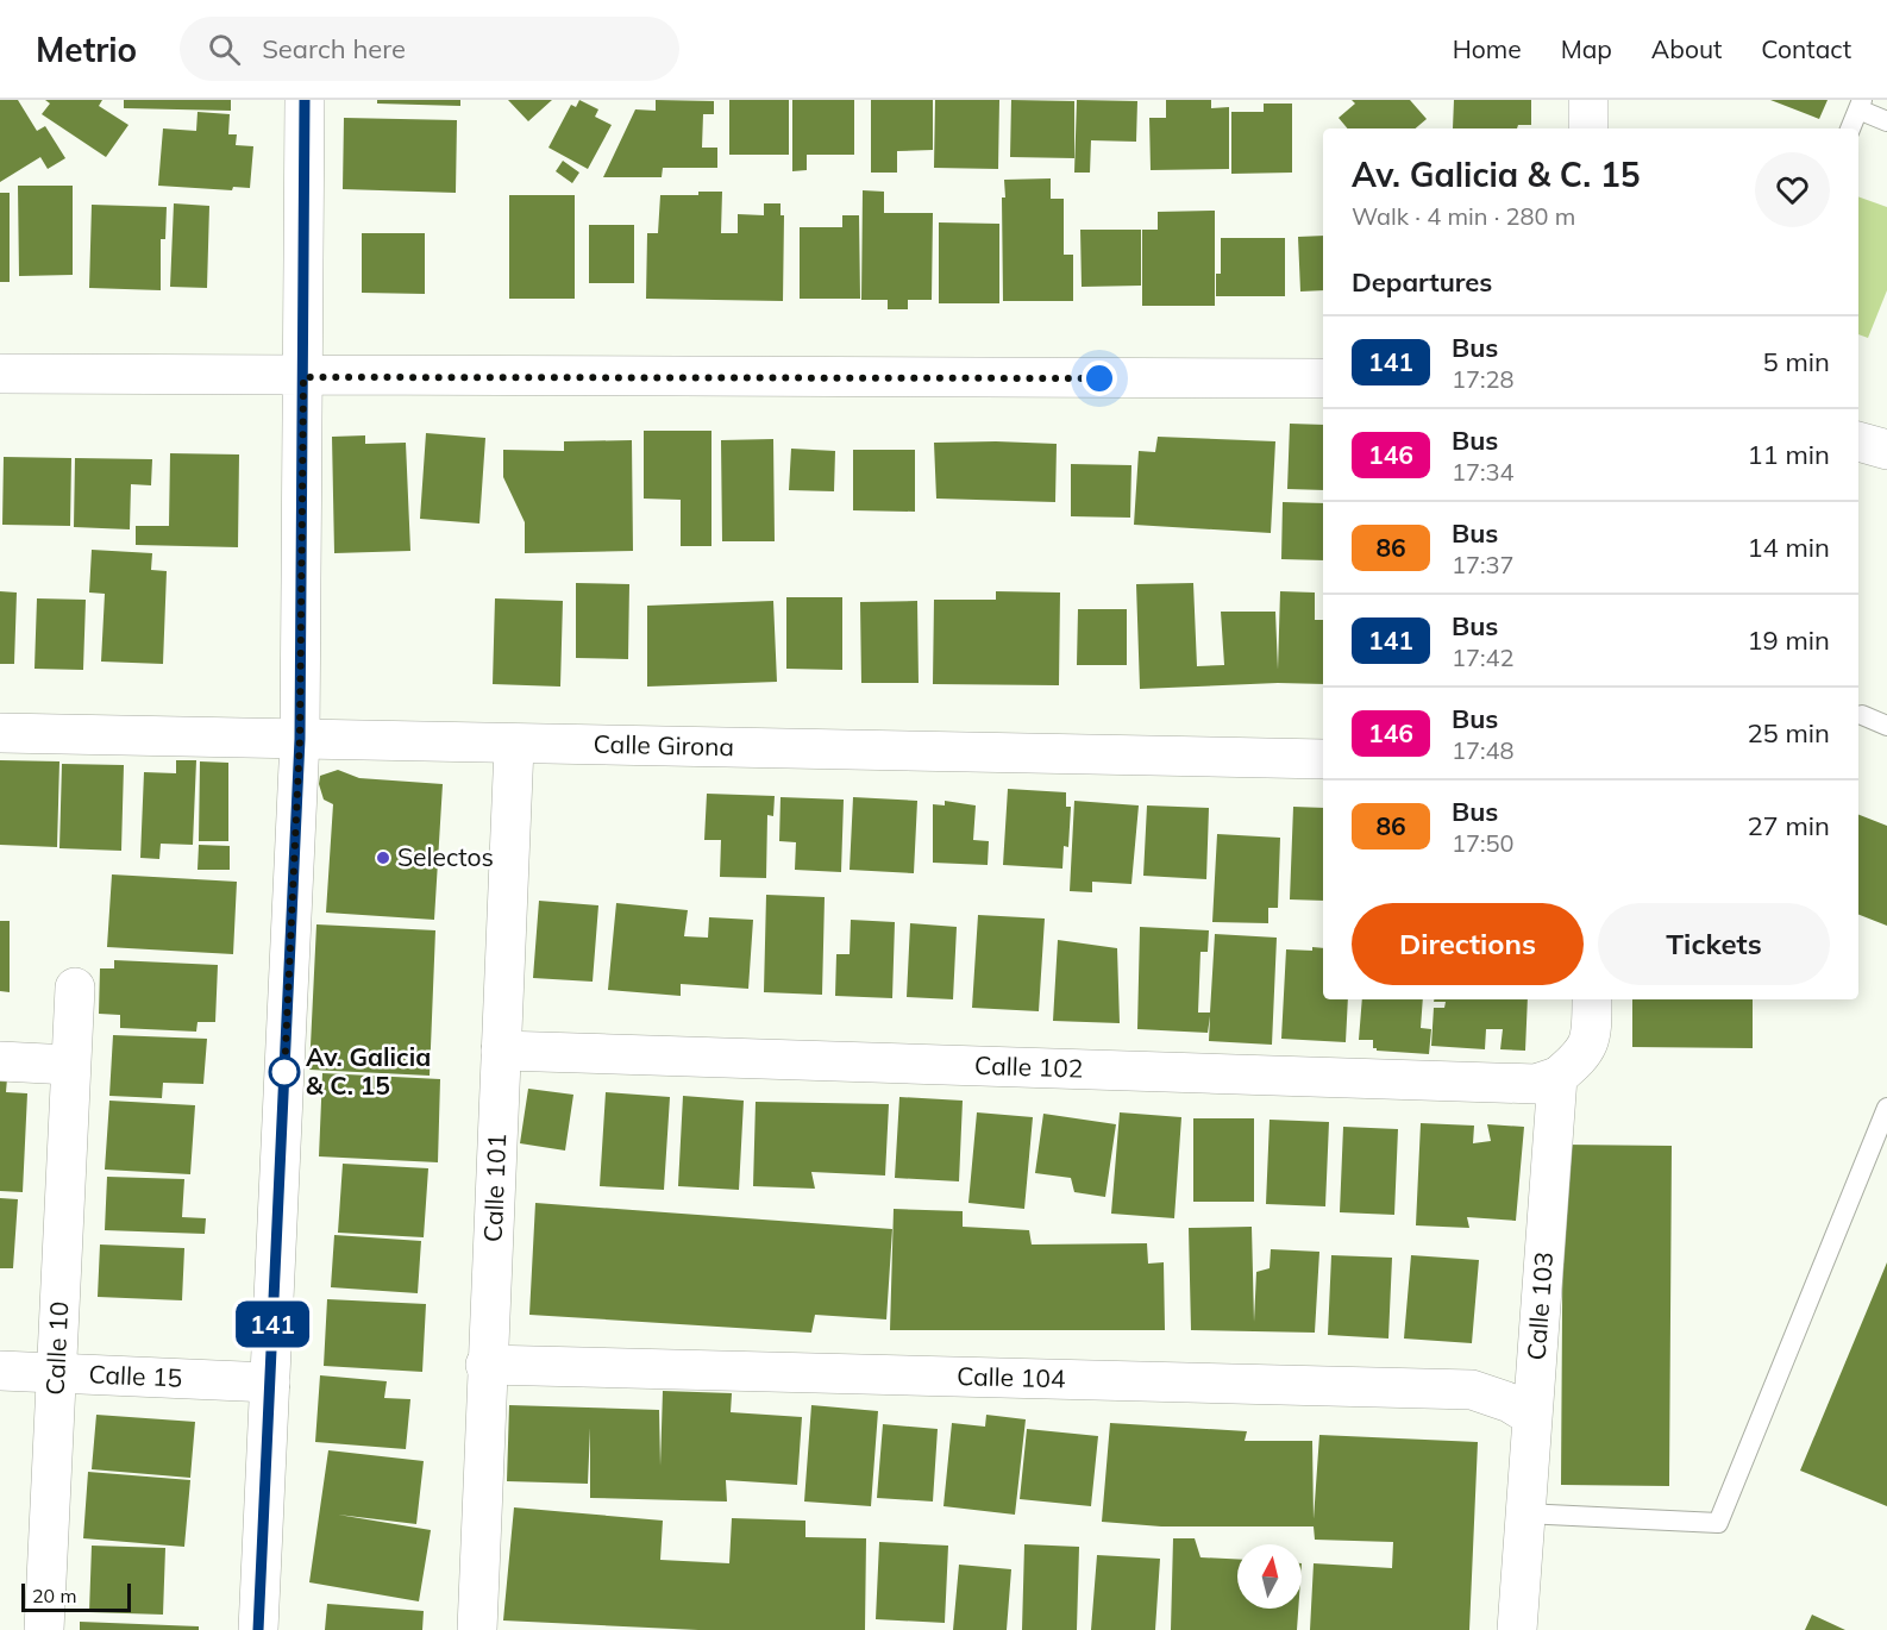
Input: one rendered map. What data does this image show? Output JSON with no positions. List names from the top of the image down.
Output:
{
  "streets": {
    "street": [
      "Calle Girona",
      "Calle 102",
      "Calle 101",
      "Calle 103",
      "Calle 10",
      "Calle 15",
      "Calle 104"
    ]
  },
  "crossings": [
    ["Calle Girona", "Calle 101"],
    ["Calle 102", "Calle 101"],
    ["Calle 102", "Calle 103"],
    ["Calle 101", "Calle 104"],
    ["Calle 103", "Calle 104"],
    ["Calle 10", "Calle 15"]
  ],
  "places": ["Selectos", "Av. Galicia & C. 15"],
  "lines": ["bus line 141"],
  "scale_bar": "20 m",
  "north": "top",
  "page": {
    "header": "Metrio",
    "search": "Search here",
    "nav": [
      "Home",
      "Map",
      "About",
      "Contact"
    ],
    "on_map": "141",
    "heading": [
      ["Av. Galicia & C. 15", "Walk · 4 min · 280 m"],
      "Departures"
    ],
    "list": [
      {
        "mark": "141",
        "name": "Bus",
        "note": "17:28",
        "value": "5 min"
      },
      {
        "mark": "146",
        "name": "Bus",
        "note": "17:34",
        "value": "11 min"
      },
      {
        "mark": "86",
        "name": "Bus",
        "note": "17:37",
        "value": "14 min"
      },
      {
        "mark": "141",
        "name": "Bus",
        "note": "17:42",
        "value": "19 min"
      },
      {
        "mark": "146",
        "name": "Bus",
        "note": "17:48",
        "value": "25 min"
      },
      {
        "mark": "86",
        "name": "Bus",
        "note": "17:50",
        "value": "27 min"
      }
    ],
    "buttons": ["Directions", "Tickets"],
    "scale": "20 m"
  }
}
